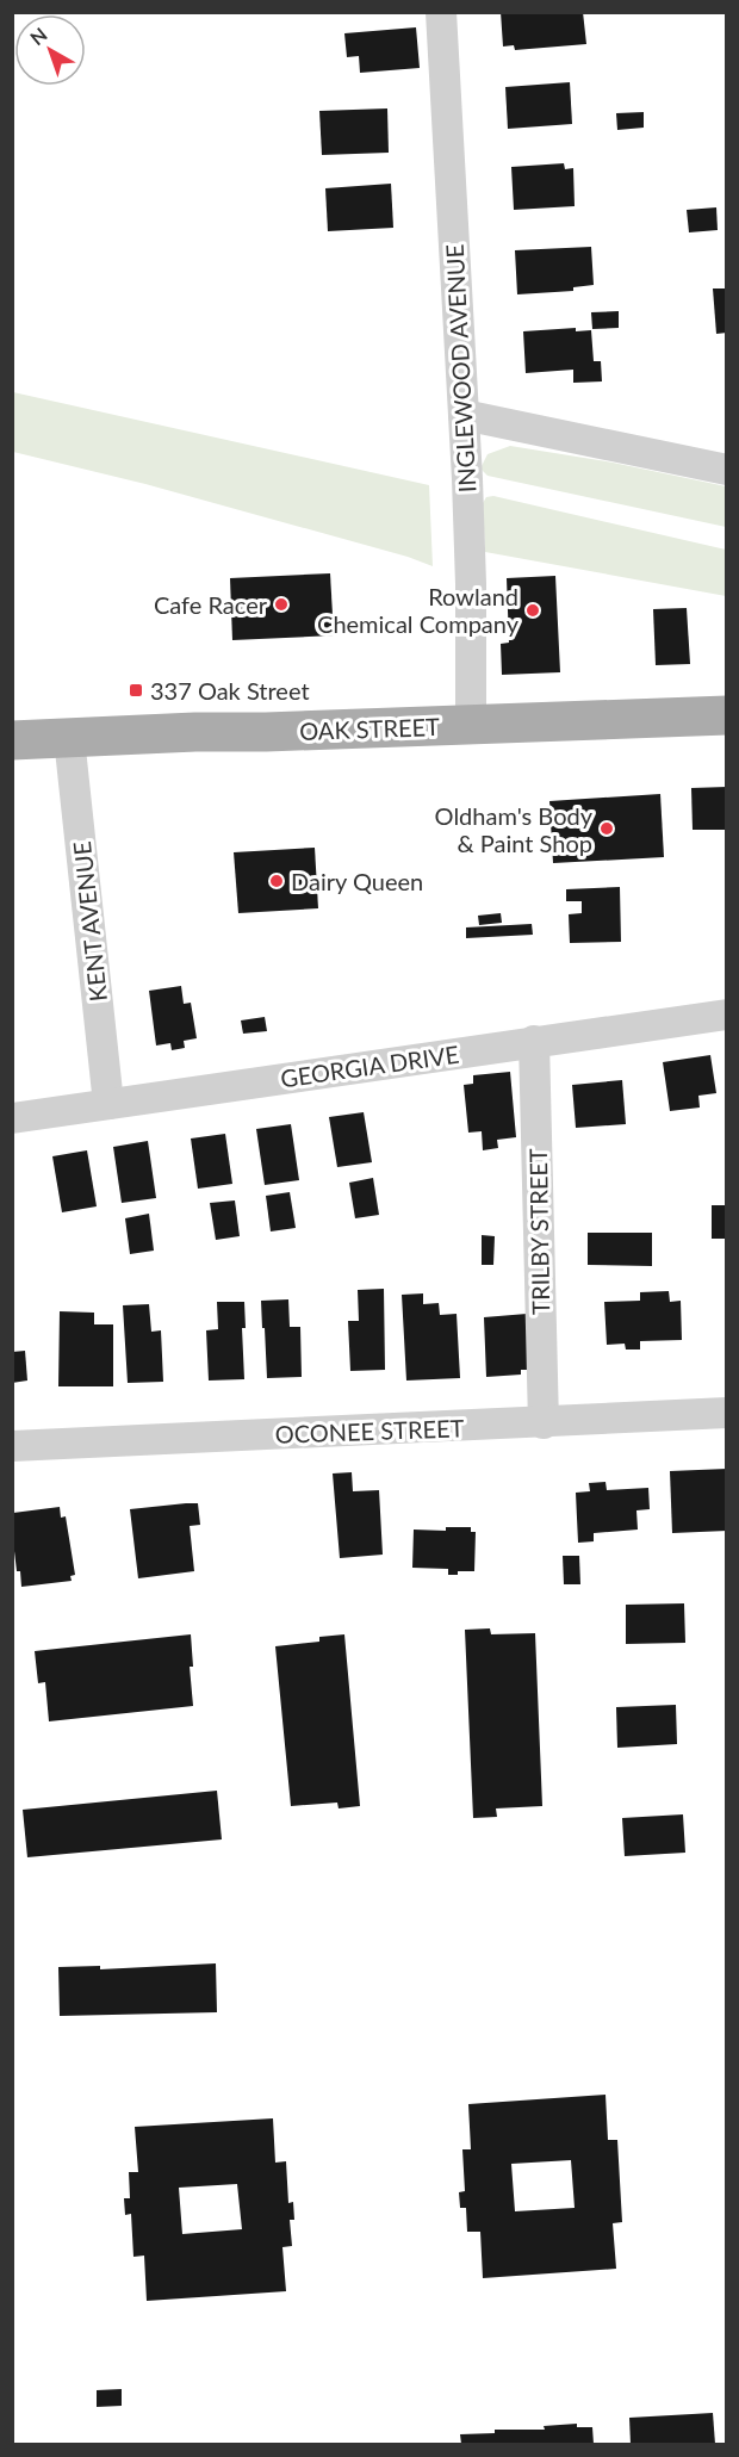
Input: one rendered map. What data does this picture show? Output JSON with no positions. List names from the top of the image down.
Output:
{
  "streets": {
    "main road": ["OAK STREET"],
    "street": [
      "INGLEWOOD AVENUE",
      "KENT AVENUE",
      "GEORGIA DRIVE",
      "TRILBY STREET",
      "OCONEE STREET"
    ]
  },
  "crossings": [
    ["INGLEWOOD AVENUE", "OAK STREET"],
    ["OAK STREET", "KENT AVENUE"],
    ["KENT AVENUE", "GEORGIA DRIVE"],
    ["GEORGIA DRIVE", "TRILBY STREET"],
    ["TRILBY STREET", "OCONEE STREET"]
  ],
  "places": {
    "other": [
      "Cafe Racer",
      "Rowland Chemical Company",
      "Oldham's Body & Paint Shop",
      "Dairy Queen"
    ],
    "transit": ["337 Oak Street"]
  },
  "north": "top left"
}
